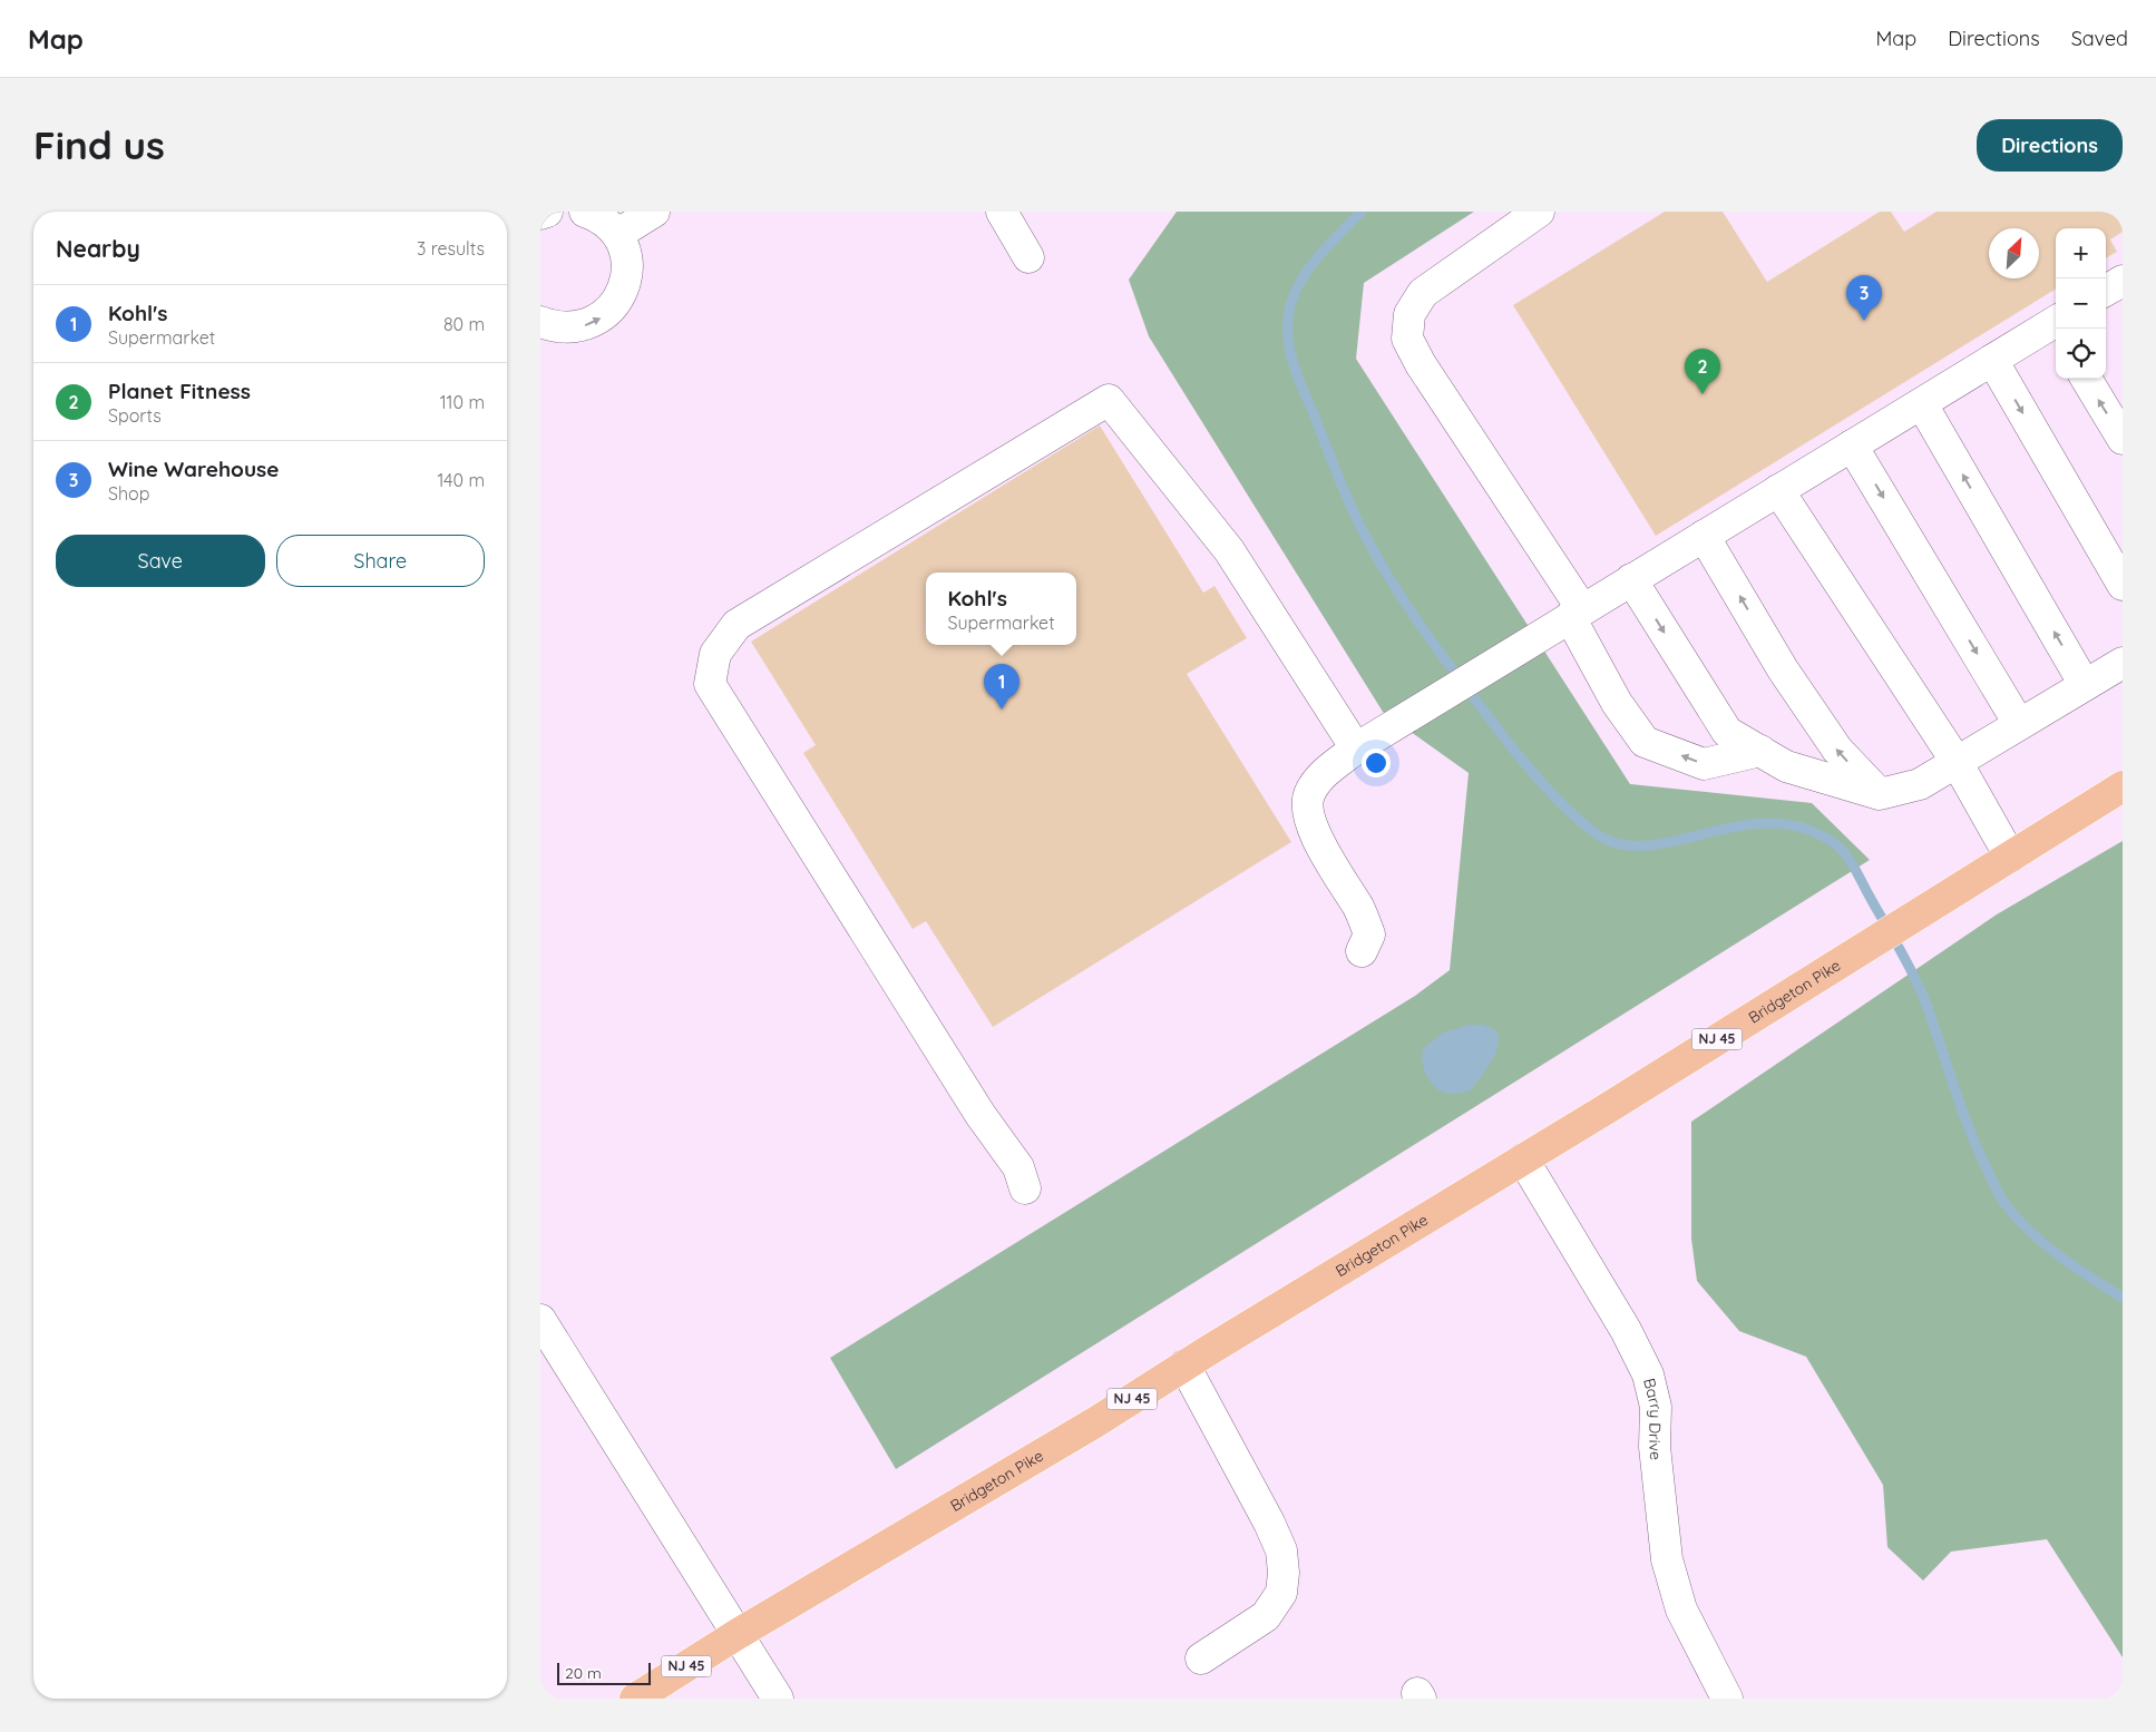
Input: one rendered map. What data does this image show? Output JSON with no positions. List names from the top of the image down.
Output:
{
  "streets": {
    "main road": ["Bridgeton Pike", "NJ 45"],
    "street": ["Barry Drive"]
  },
  "crossings": [
    ["Bridgeton Pike", "Barry Drive"]
  ],
  "scale_bar": "20 m",
  "north": "top right",
  "page": {
    "header": "Map",
    "nav": ["Map", "Directions", "Saved"],
    "buttons": [
      "Directions",
      ["Save", "Share"]
    ],
    "title": "Find us",
    "heading": ["Nearby", "3 results"],
    "map_buttons": ["+", "−"],
    "pins": ["3", "2", "1"],
    "list": [
      {
        "mark": "1",
        "name": "Kohl's",
        "note": "Supermarket",
        "value": "80 m"
      },
      {
        "mark": "2",
        "name": "Planet Fitness",
        "note": "Sports",
        "value": "110 m"
      },
      {
        "mark": "3",
        "name": "Wine Warehouse",
        "note": "Shop",
        "value": "140 m"
      }
    ],
    "popup": ["Kohl's", "Supermarket"],
    "scale": "20 m"
  }
}
